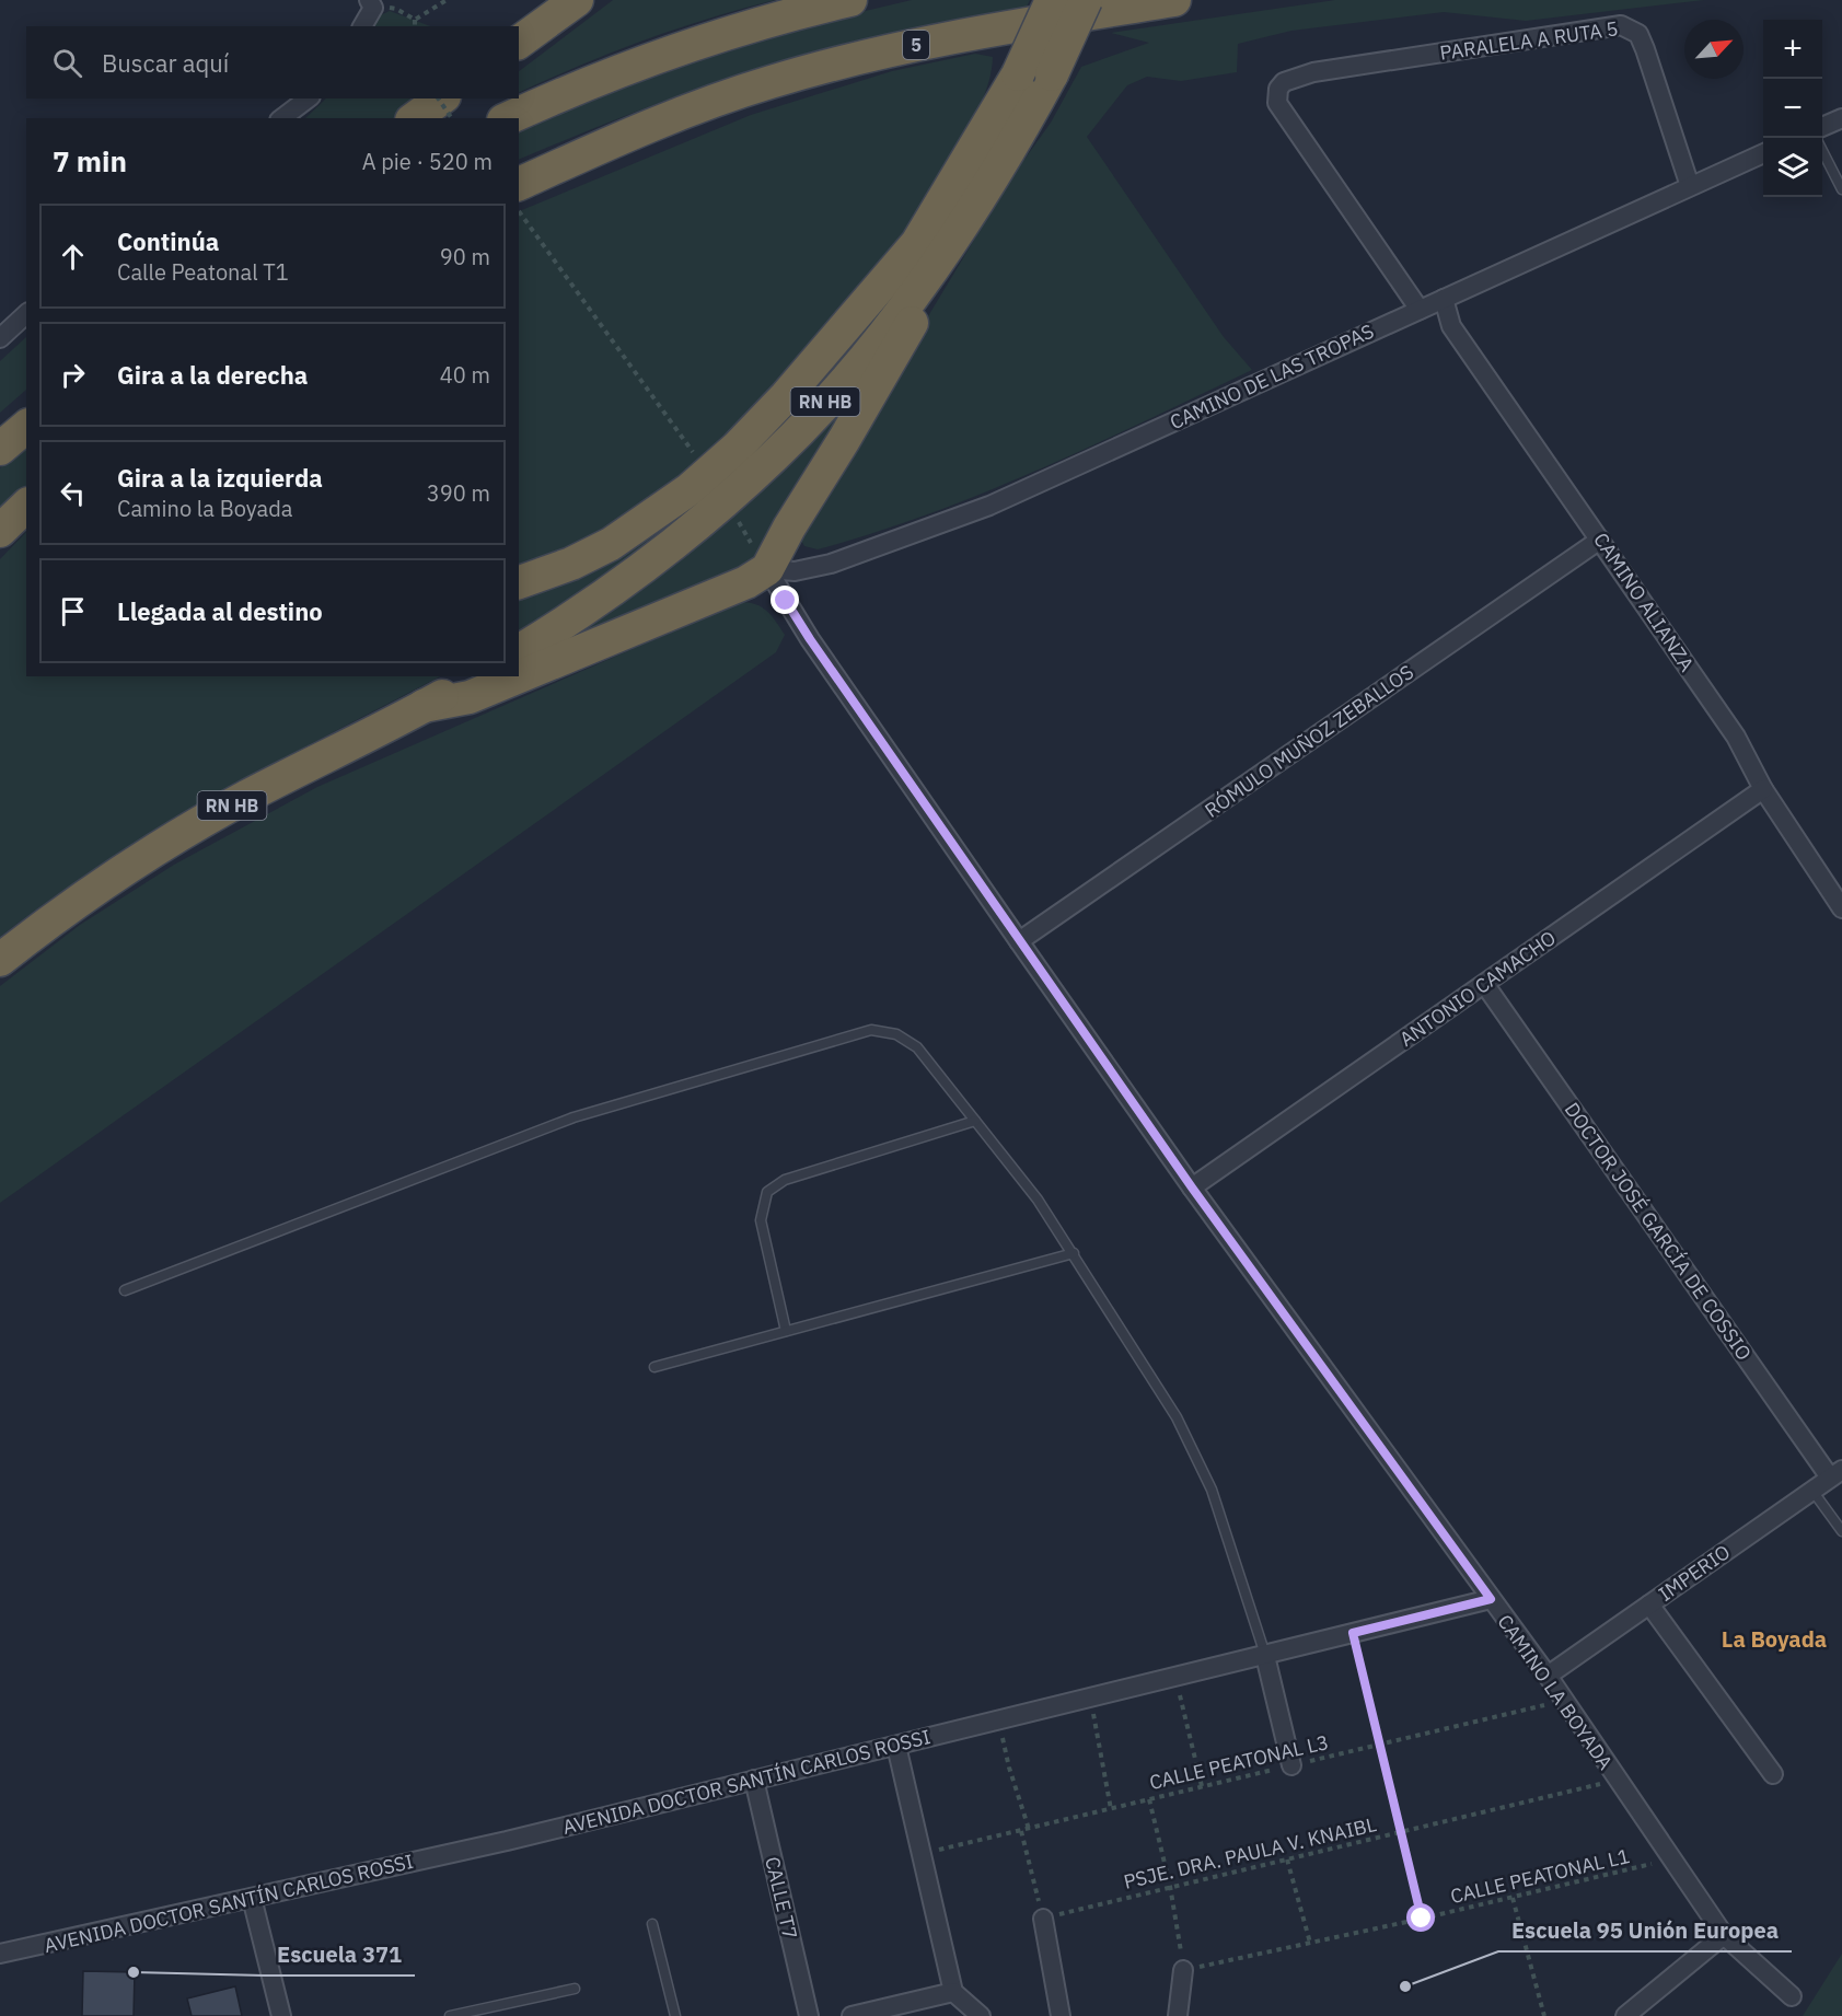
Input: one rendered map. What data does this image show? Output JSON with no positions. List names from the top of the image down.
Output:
{
  "streets": {
    "highway": ["5", "RN HB"],
    "street": [
      "PARALELA A RUTA 5",
      "CAMINO DE LAS TROPAS",
      "CAMINO ALIANZA",
      "RÓMULO MUÑOZ ZEBALLOS",
      "ANTONIO CAMACHO",
      "DOCTOR JOSÉ GARCÍA DE COSSIO",
      "IMPERIO",
      "CAMINO LA BOYADA",
      "AVENIDA DOCTOR SANTÍN CARLOS ROSSI",
      "CALLE T7"
    ],
    "path": ["CALLE PEATONAL L3", "PSJE. DRA. PAULA V. KNAIBL", "CALLE PEATONAL L1"]
  },
  "crossings": [
    ["PARALELA A RUTA 5", "CAMINO DE LAS TROPAS"],
    ["CAMINO DE LAS TROPAS", "CAMINO ALIANZA"],
    ["CAMINO DE LAS TROPAS", "CAMINO LA BOYADA"],
    ["CAMINO ALIANZA", "RÓMULO MUÑOZ ZEBALLOS"],
    ["CAMINO ALIANZA", "ANTONIO CAMACHO"],
    ["RÓMULO MUÑOZ ZEBALLOS", "CAMINO LA BOYADA"],
    ["ANTONIO CAMACHO", "DOCTOR JOSÉ GARCÍA DE COSSIO"],
    ["ANTONIO CAMACHO", "CAMINO LA BOYADA"],
    ["DOCTOR JOSÉ GARCÍA DE COSSIO", "IMPERIO"],
    ["IMPERIO", "CAMINO LA BOYADA"],
    ["CAMINO LA BOYADA", "CALLE PEATONAL L3"],
    ["CAMINO LA BOYADA", "AVENIDA DOCTOR SANTÍN CARLOS ROSSI"],
    ["CAMINO LA BOYADA", "PSJE. DRA. PAULA V. KNAIBL"],
    ["CAMINO LA BOYADA", "CALLE PEATONAL L1"],
    ["AVENIDA DOCTOR SANTÍN CARLOS ROSSI", "CALLE T7"]
  ],
  "districts": ["La Boyada"],
  "places": ["Escuela 371", "Escuela 95 Unión Europea"],
  "north": "top right",
  "page": {
    "map_buttons": ["+", "−"],
    "search": "Buscar aquí",
    "heading": ["7 min", "A pie · 520 m"],
    "list": [
      ["Continúa", "Calle Peatonal T1", "90 m"],
      ["Gira a la derecha", "40 m"],
      ["Gira a la izquierda", "Camino la Boyada", "390 m"],
      "Llegada al destino"
    ]
  }
}
